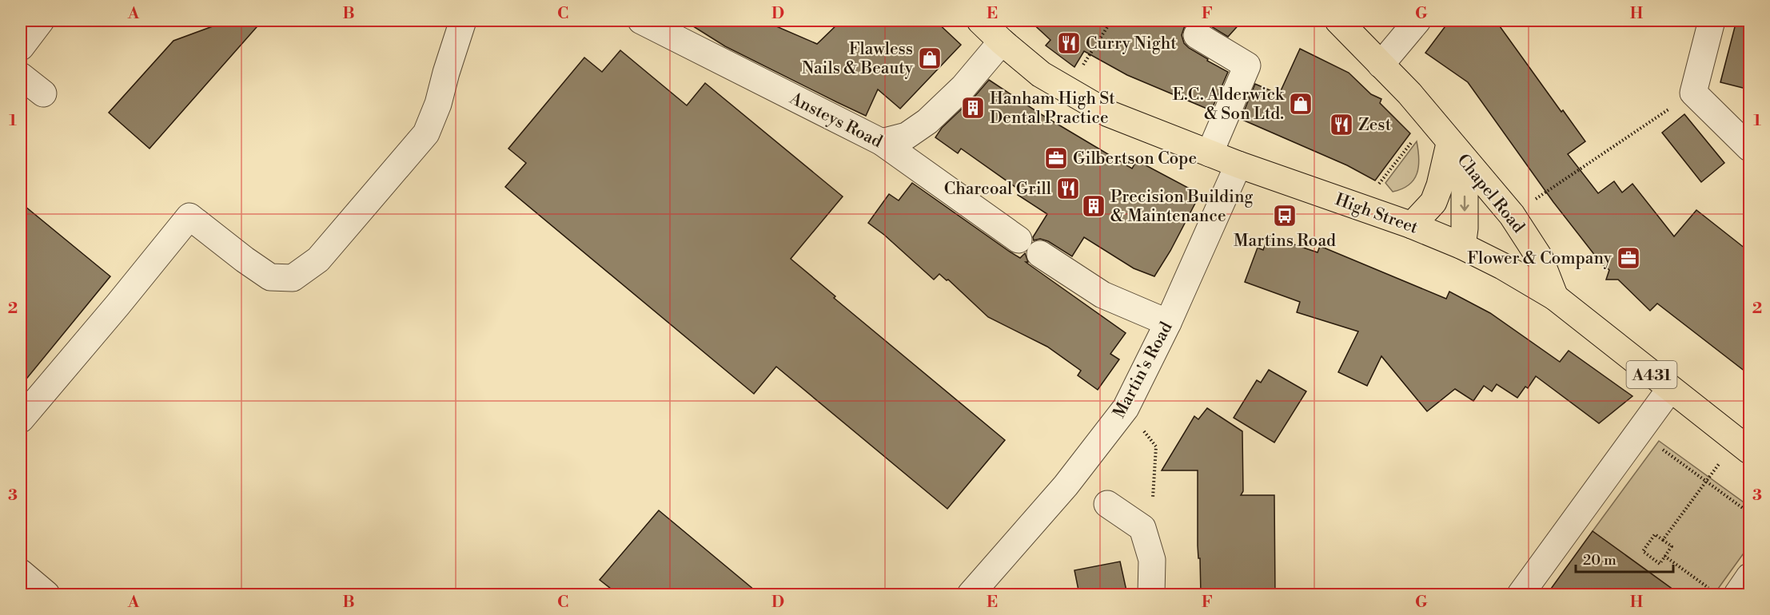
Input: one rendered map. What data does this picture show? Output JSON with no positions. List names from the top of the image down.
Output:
{
  "streets": {
    "main road": ["Chapel Road", "High Street", "A431"],
    "street": ["Ansteys Road", "Martin's Road"]
  },
  "crossings": [
    ["Chapel Road", "High Street"],
    ["High Street", "Martin's Road"]
  ],
  "places": {
    "restaurant": ["Curry Night", "Zest", "Charcoal Grill"],
    "shop": ["Flawless Nails & Beauty", "E.C. Alderwick & Son Ltd."],
    "building": ["Hanham High St Dental Practice", "Precision Building & Maintenance"],
    "office": ["Gilbertson Cope", "Flower & Company"],
    "bus stop": ["Martins Road"]
  },
  "scale_bar": "20 m",
  "grid": {
    "columns": [
      "A",
      "B",
      "C",
      "D",
      "E",
      "F",
      "G",
      "H"
    ],
    "rows": ["1", "2", "3"]
  }
}
